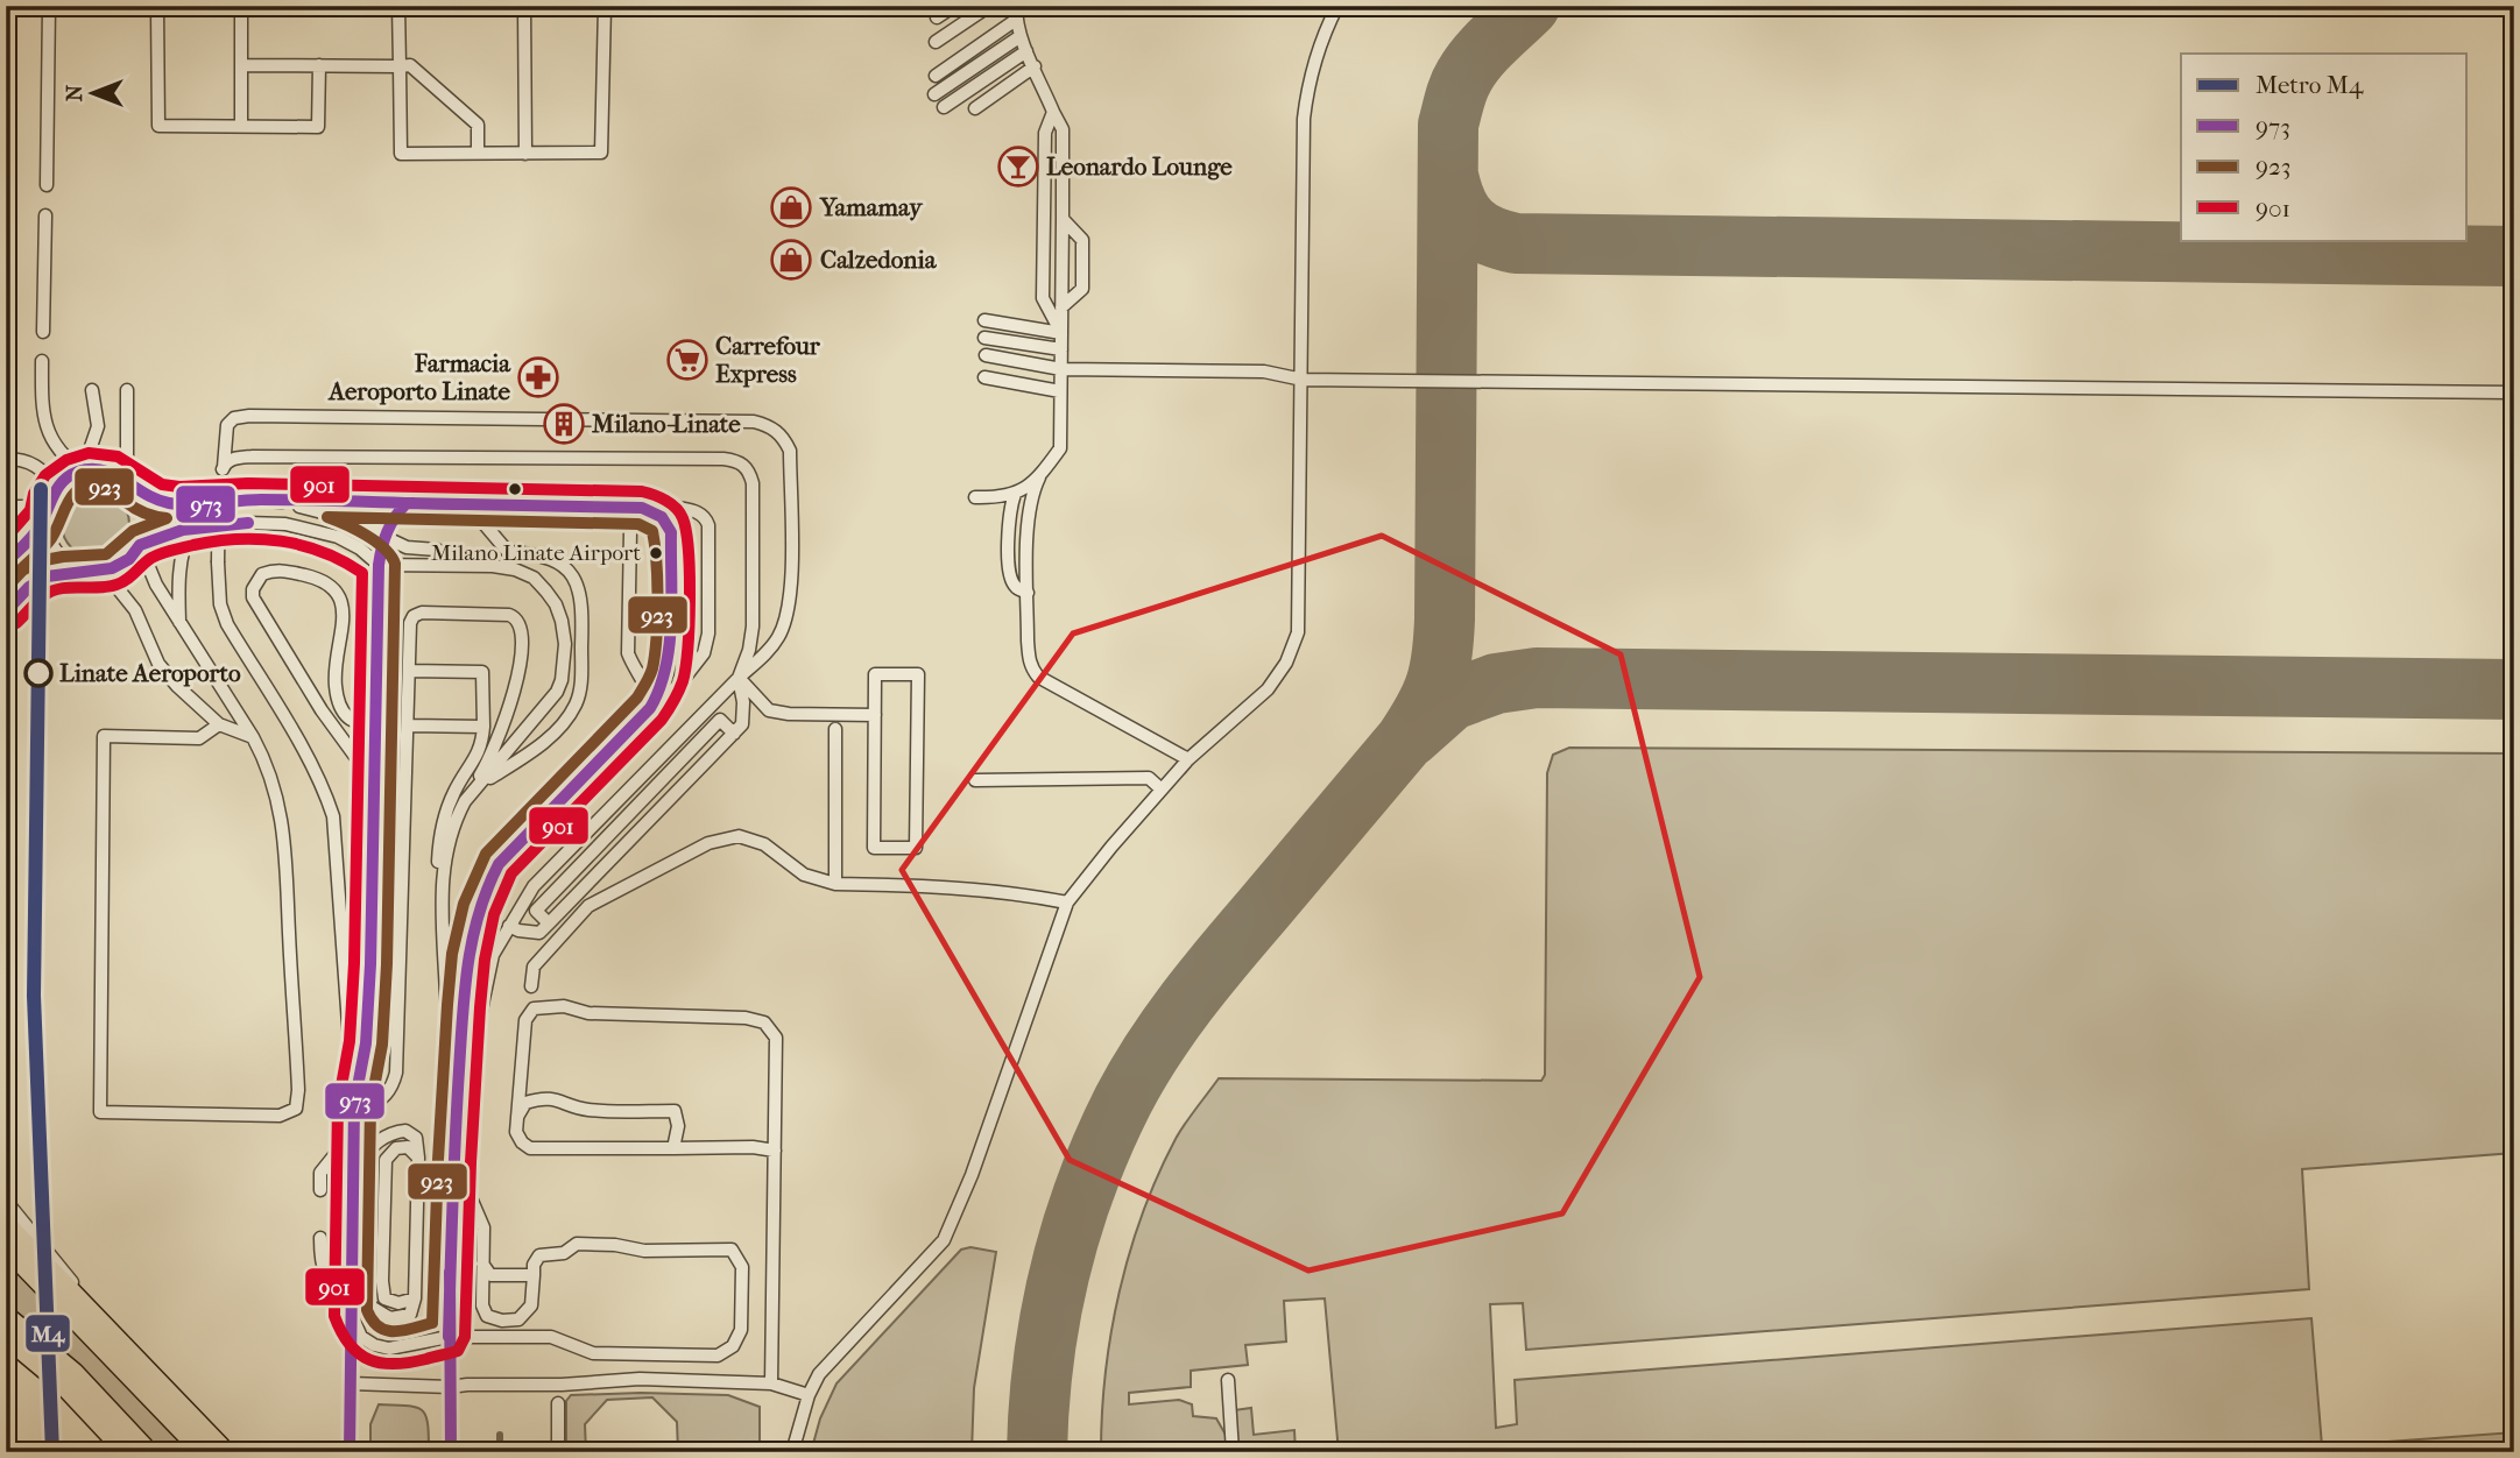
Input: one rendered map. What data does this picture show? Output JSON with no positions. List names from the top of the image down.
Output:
{
  "places": {
    "bar": ["Leonardo Lounge"],
    "shop": ["Yamamay", "Calzedonia"],
    "supermarket": ["Carrefour Express"],
    "pharmacy": ["Farmacia Aeroporto Linate"],
    "building": ["Milano-Linate"],
    "other": ["Milano Linate Airport", "Linate Aeroporto"]
  },
  "lines": [
    "transit line 901",
    "transit line 973",
    "transit line 923",
    "metro line M4"
  ],
  "legend": [
    "Metro M4",
    "973",
    "923",
    "901"
  ],
  "north": "left"
}
